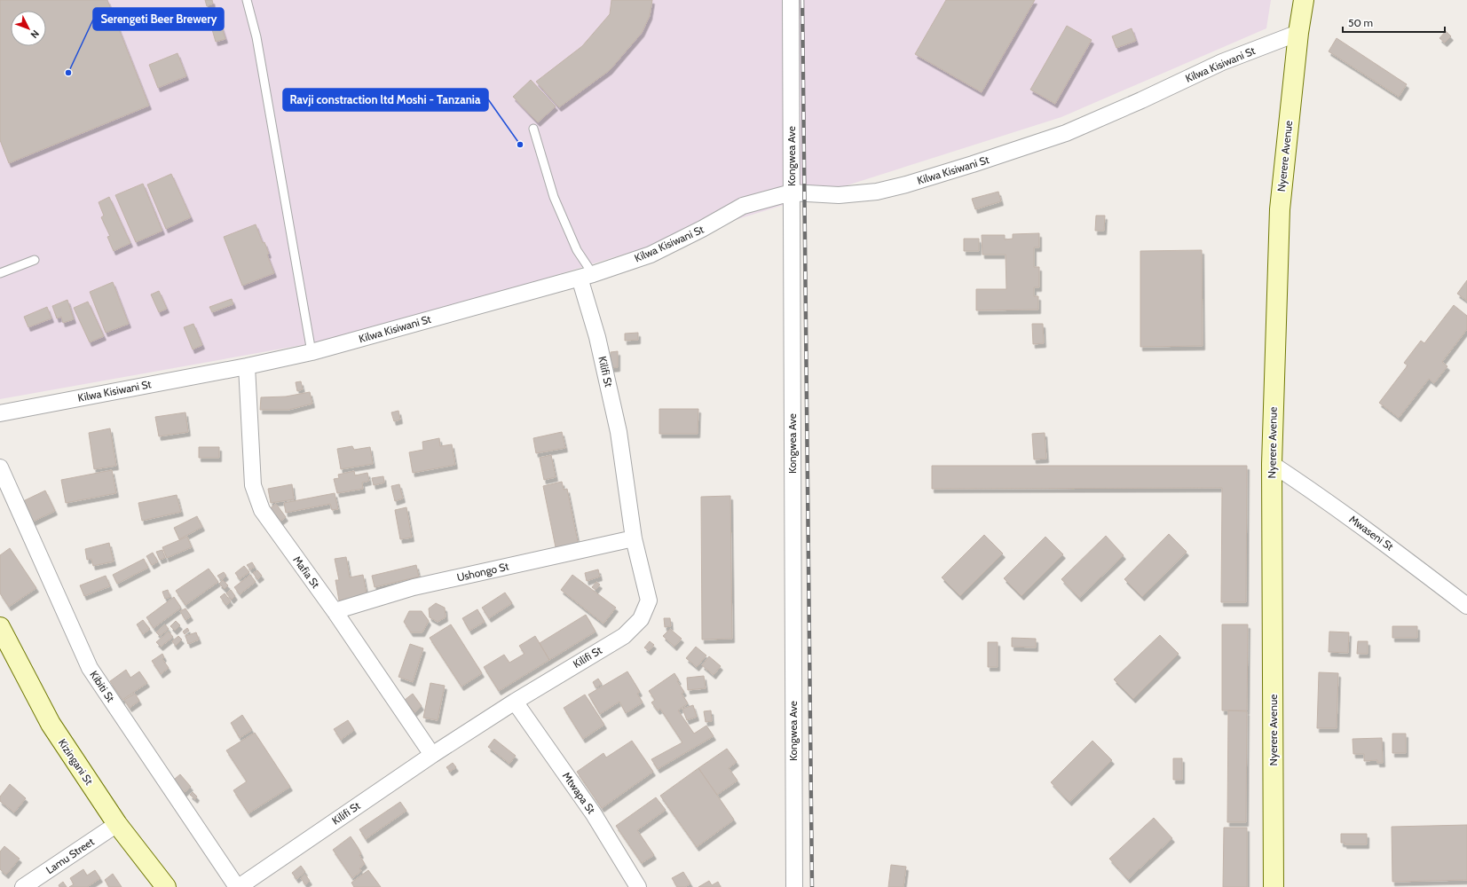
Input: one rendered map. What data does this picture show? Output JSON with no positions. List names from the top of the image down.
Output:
{
  "streets": {
    "street": [
      "Kilwa Kisiwani St",
      "Kongwea Ave",
      "Nyerere Avenue",
      "Kilifi St",
      "Mwaseni St",
      "Mafia St",
      "Ushongo St",
      "Kibiti St",
      "Kizingani St",
      "Mtwapa St",
      "Lamu Street"
    ]
  },
  "crossings": [
    ["Kilwa Kisiwani St", "Kongwea Ave"],
    ["Kilwa Kisiwani St", "Nyerere Avenue"],
    ["Kilwa Kisiwani St", "Kilifi St"],
    ["Kilwa Kisiwani St", "Mafia St"],
    ["Nyerere Avenue", "Mwaseni St"],
    ["Kilifi St", "Mafia St"],
    ["Kilifi St", "Ushongo St"],
    ["Kilifi St", "Kibiti St"],
    ["Kilifi St", "Mtwapa St"],
    ["Mafia St", "Ushongo St"],
    ["Kizingani St", "Lamu Street"]
  ],
  "places": ["Serengeti Beer Brewery", "Ravji constraction ltd Moshi - Tanzania"],
  "scale_bar": "50 m",
  "north": "bottom right"
}
